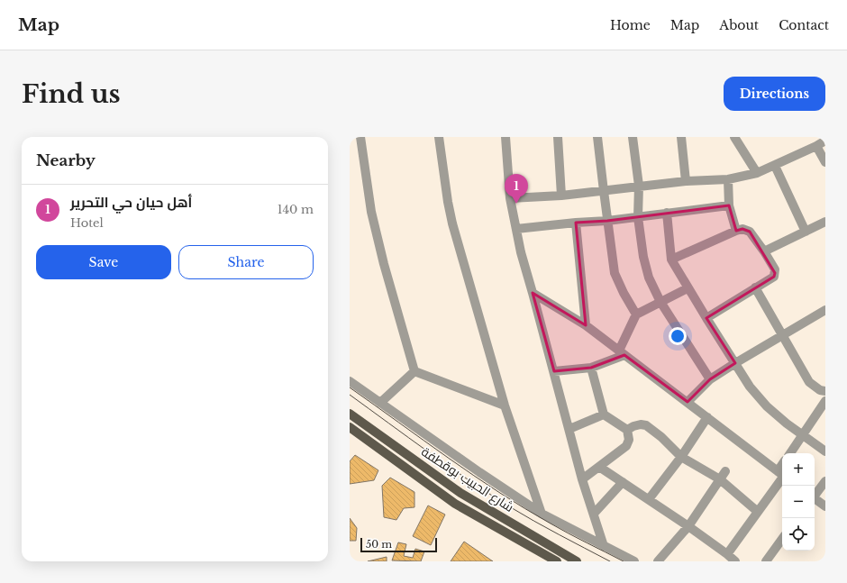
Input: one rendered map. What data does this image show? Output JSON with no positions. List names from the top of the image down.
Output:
{
  "streets": {
    "main road": ["شارع الحبيب بوقطفة"]
  },
  "scale_bar": "50 m",
  "page": {
    "header": "Map",
    "nav": [
      "Home",
      "Map",
      "About",
      "Contact"
    ],
    "buttons": [
      "Directions",
      ["Save", "Share"]
    ],
    "title": "Find us",
    "heading": "Nearby",
    "pins": "1",
    "list": [
      {
        "mark": "1",
        "name": "أهل حيان حي التحرير",
        "note": "Hotel",
        "value": "140 m"
      }
    ],
    "map_buttons": ["+", "−"],
    "scale": "50 m"
  }
}
